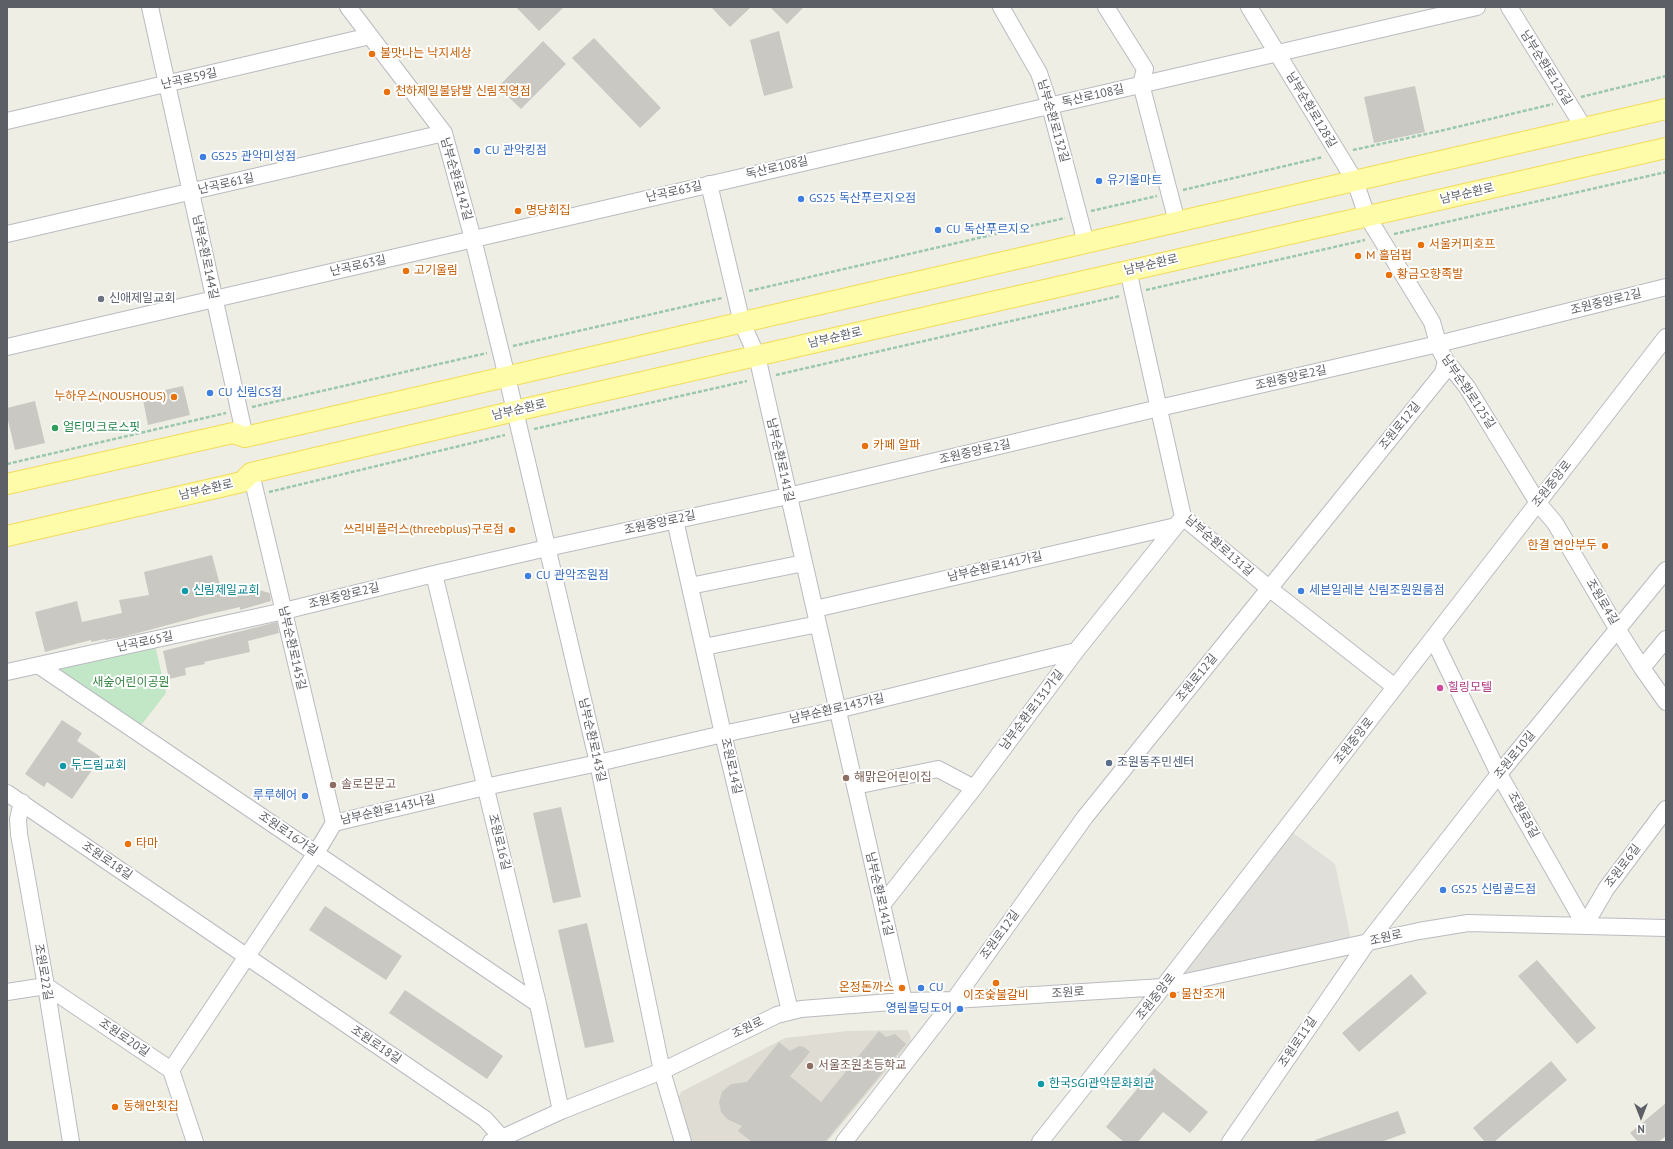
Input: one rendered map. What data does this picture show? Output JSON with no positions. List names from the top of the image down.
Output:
{
  "streets": {
    "main road": ["남부순환로"],
    "street": [
      "남부순환로126길",
      "난곡로59길",
      "독산로108길",
      "남부순환로128길",
      "남부순환로132길",
      "남부순환로142길",
      "난곡로61길",
      "난곡로63길",
      "남부순환로144길",
      "조원중앙로2길",
      "남부순환로125길",
      "조원로12길",
      "남부순환로141길",
      "조원중앙로",
      "남부순환로131길",
      "남부순환로141가길",
      "조원로4길",
      "난곡로65길",
      "남부순환로145길",
      "남부순환로143가길",
      "남부순환로131가길",
      "남부순환로143길",
      "조원로10길",
      "조원로14길",
      "남부순환로143나길",
      "조원로8길",
      "조원로16가길",
      "조원로16길",
      "조원로18길",
      "조원로6길",
      "조원로",
      "조원로22길",
      "조원로20길",
      "조원로11길"
    ]
  },
  "crossings": [
    ["난곡로59길", "남부순환로142길"],
    ["난곡로59길", "남부순환로144길"],
    ["독산로108길", "남부순환로128길"],
    ["독산로108길", "남부순환로132길"],
    ["독산로108길", "난곡로63길"],
    ["독산로108길", "남부순환로141길"],
    ["남부순환로128길", "남부순환로"],
    ["남부순환로128길", "남부순환로125길"],
    ["남부순환로142길", "난곡로61길"],
    ["남부순환로142길", "난곡로63길"],
    ["남부순환로142길", "남부순환로"],
    ["남부순환로142길", "남부순환로143길"],
    ["난곡로61길", "남부순환로144길"],
    ["난곡로63길", "남부순환로144길"],
    ["난곡로63길", "남부순환로141길"],
    ["남부순환로", "남부순환로125길"],
    ["남부순환로", "남부순환로141길"],
    ["남부순환로", "남부순환로131길"],
    ["남부순환로", "남부순환로145길"],
    ["남부순환로", "남부순환로143길"],
    ["조원중앙로2길", "남부순환로125길"],
    ["조원중앙로2길", "남부순환로141길"],
    ["조원중앙로2길", "남부순환로131길"],
    ["조원중앙로2길", "난곡로65길"],
    ["조원중앙로2길", "남부순환로145길"],
    ["조원중앙로2길", "남부순환로143길"],
    ["조원중앙로2길", "조원로14길"],
    ["조원중앙로2길", "조원로16길"],
    ["남부순환로125길", "조원로12길"],
    ["남부순환로125길", "조원중앙로"],
    ["남부순환로125길", "조원로4길"],
    ["조원로12길", "남부순환로131길"],
    ["조원로12길", "조원로"],
    ["남부순환로141길", "남부순환로141가길"],
    ["남부순환로141길", "남부순환로143가길"],
    ["남부순환로141길", "남부순환로131가길"],
    ["남부순환로141길", "조원로"],
    ["조원중앙로", "남부순환로131길"],
    ["조원중앙로", "조원로4길"],
    ["조원중앙로", "조원로8길"],
    ["조원중앙로", "조원로"],
    ["남부순환로131길", "남부순환로141가길"],
    ["남부순환로131길", "남부순환로131가길"],
    ["남부순환로141가길", "남부순환로131가길"],
    ["조원로4길", "조원로10길"],
    ["난곡로65길", "남부순환로145길"],
    ["난곡로65길", "조원로16가길"],
    ["남부순환로145길", "남부순환로143나길"],
    ["남부순환로143가길", "남부순환로131가길"],
    ["남부순환로143가길", "남부순환로143길"],
    ["남부순환로143가길", "조원로14길"],
    ["남부순환로143가길", "남부순환로143나길"],
    ["남부순환로143길", "남부순환로143나길"],
    ["남부순환로143길", "조원로"],
    ["조원로10길", "조원로8길"],
    ["조원로10길", "조원로"],
    ["조원로10길", "조원로11길"],
    ["조원로14길", "조원로"],
    ["남부순환로143나길", "조원로16가길"],
    ["남부순환로143나길", "조원로16길"],
    ["남부순환로143나길", "조원로18길"],
    ["조원로8길", "조원로6길"],
    ["조원로8길", "조원로"],
    ["조원로16가길", "조원로16길"],
    ["조원로16길", "조원로"],
    ["조원로18길", "조원로"],
    ["조원로18길", "조원로22길"],
    ["조원로6길", "조원로"],
    ["조원로", "조원로11길"],
    ["조원로22길", "조원로20길"]
  ],
  "parks": ["새숲어린이공원"],
  "places": [
    "불맛나는 낙지세상",
    "천하제일불닭발 신림직영점",
    "CU 관악킹점",
    "GS25 관악미성점",
    "유기올마트",
    "GS25 독산푸르지오점",
    "명당회집",
    "CU 독산푸르지오",
    "서울커피호프",
    "M 홀덤펍",
    "고기울림",
    "황금오향족발",
    "신애제일교회",
    "CU 신림CS점",
    "누하우스(NOUSHOUS)",
    "얼티밋크로스핏",
    "카페 알파",
    "쓰리비플러스(threebplus)구로점",
    "한결 연안부두",
    "CU 관악조원점",
    "신림제일교회",
    "세븐일레븐 신림조원원룸점",
    "힐링모텔",
    "조원동주민센터",
    "두드림교회",
    "해맑은어린이집",
    "솔로몬문고",
    "루루헤어",
    "타마",
    "GS25 신림골드점",
    "이조숯불갈비",
    "온정돈까스",
    "CU",
    "물찬조개",
    "영림몰딩도어",
    "서울조원초등학교",
    "한국SGI관악문화회관",
    "동해안횟집"
  ],
  "north": "bottom"
}
